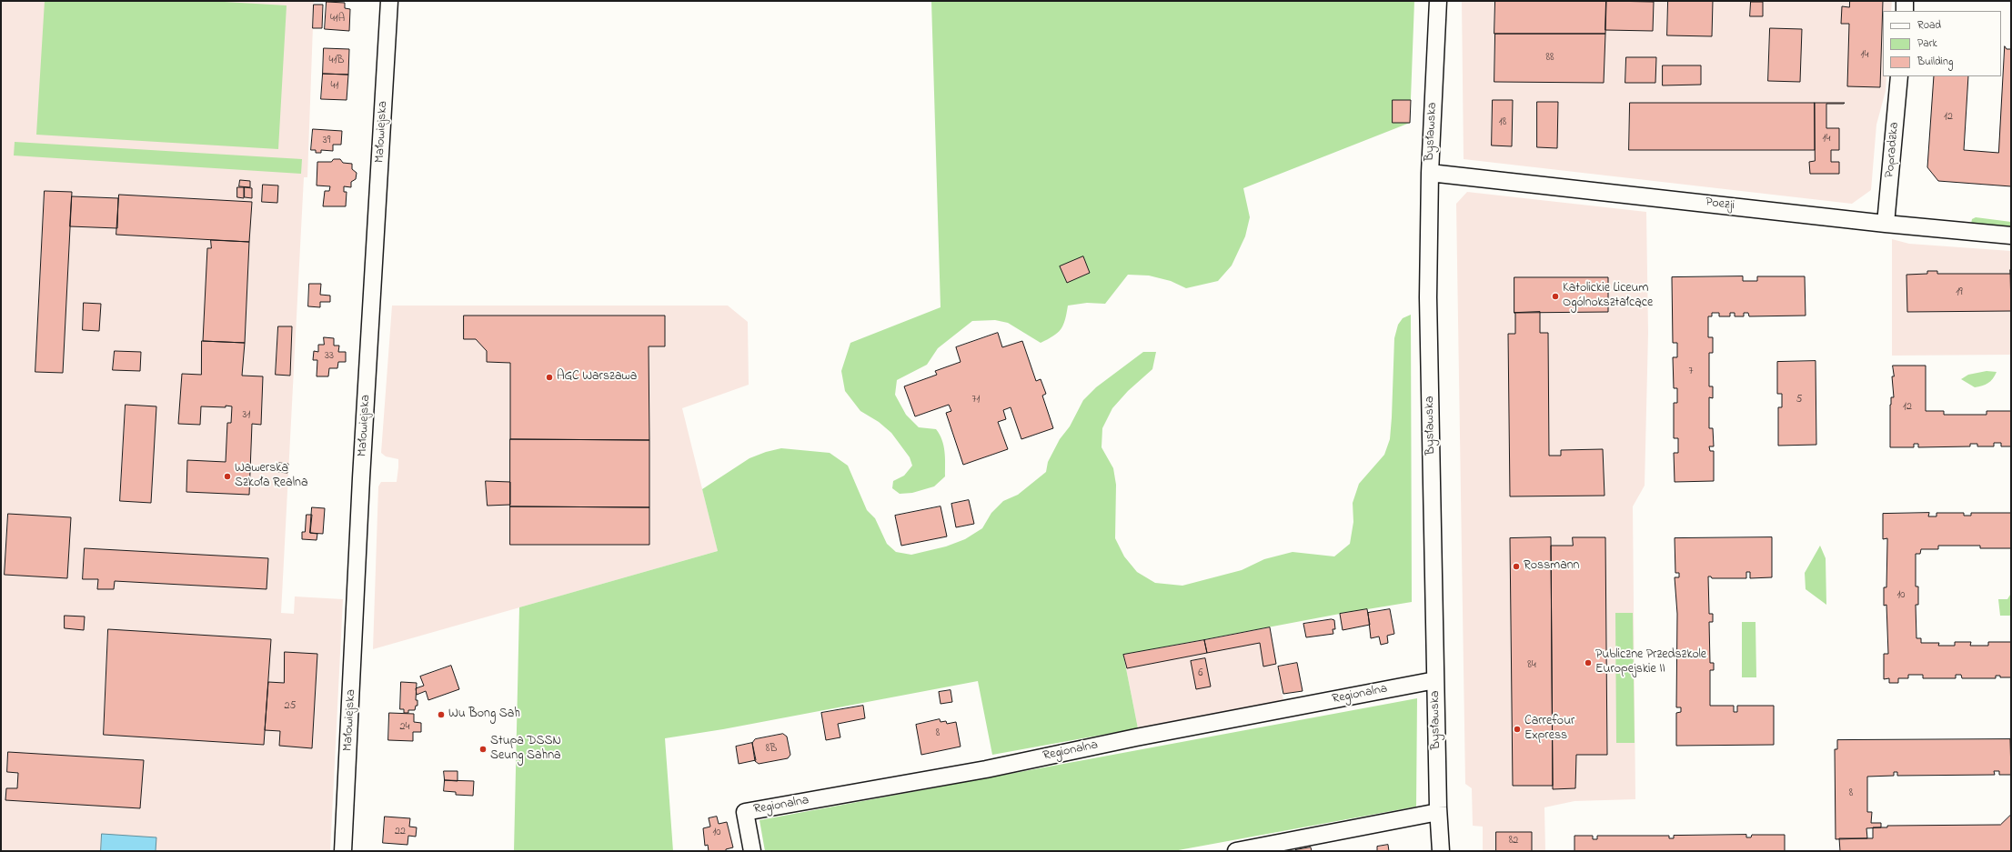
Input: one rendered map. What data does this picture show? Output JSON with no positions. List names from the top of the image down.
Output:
{
  "streets": {
    "street": [
      "Małowiejska",
      "Bysławska",
      "Popradzka",
      "Poezji",
      "Regionalna"
    ]
  },
  "crossings": [
    ["Bysławska", "Poezji"],
    ["Bysławska", "Regionalna"],
    ["Popradzka", "Poezji"]
  ],
  "places": [
    "Katolickie Liceum Ogólnokształcące",
    "AGC Warszawa",
    "Wawerska Szkoła Realna",
    "Rossmann",
    "Publiczne Przedszkole Europejskie II",
    "Wu Bong Sah",
    "Carrefour Express",
    "Stupa DSSN Seung Sahna"
  ],
  "house_numbers": [
    "41A",
    "14",
    "88",
    "41B",
    "41",
    "12",
    "18",
    "14",
    "39",
    "19",
    "33",
    "7",
    "71",
    "5",
    "12",
    "31",
    "10",
    "84",
    "6",
    "25",
    "24",
    "8",
    "8B",
    "8",
    "22",
    "10",
    "82"
  ],
  "legend": ["Road", "Park", "Building"]
}
